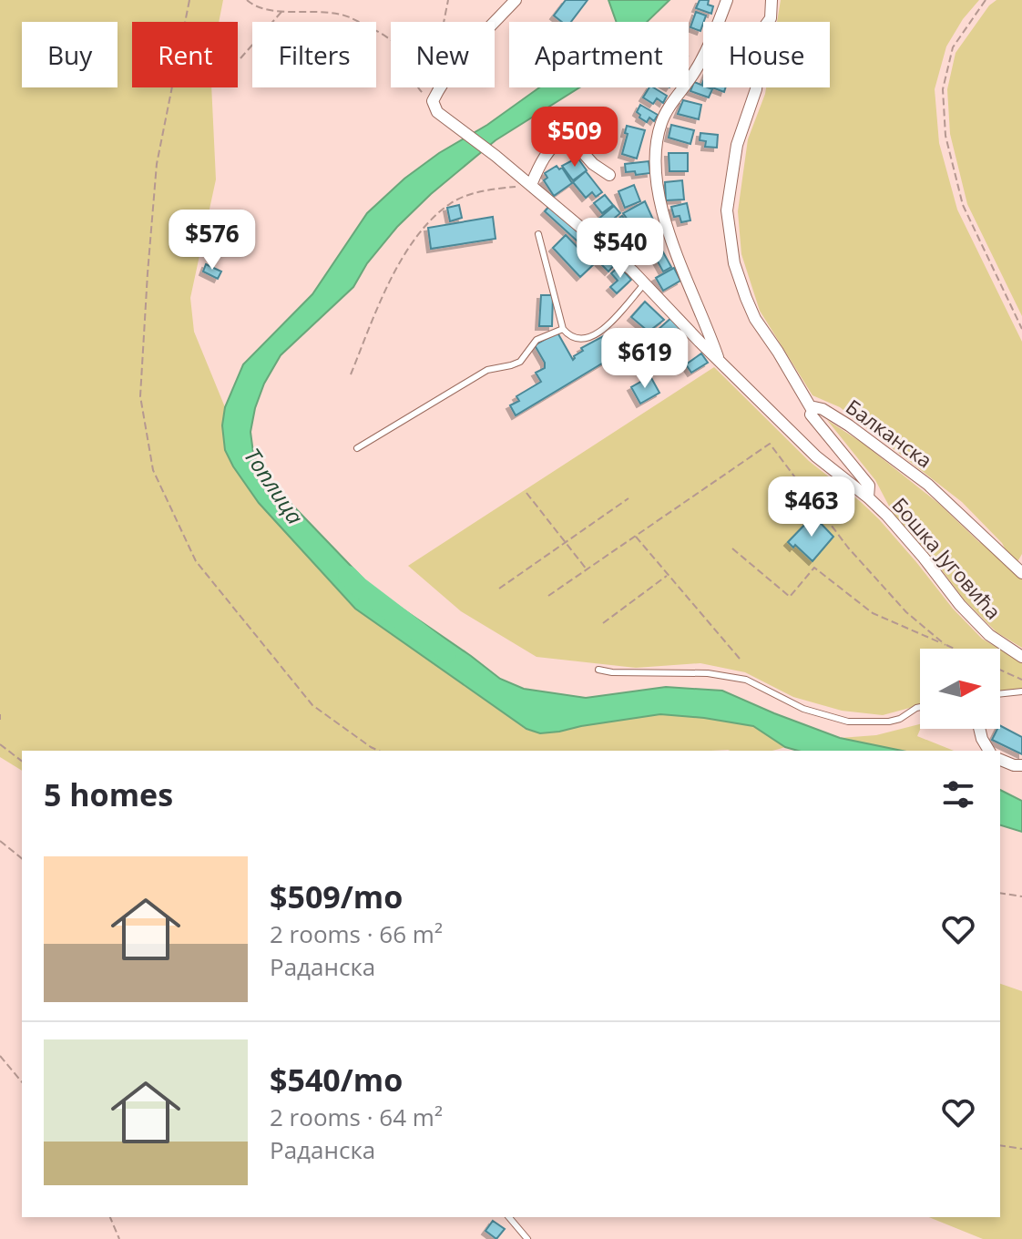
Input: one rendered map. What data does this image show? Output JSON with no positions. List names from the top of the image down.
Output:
{
  "streets": {
    "street": ["Балканска", "Бошка Југовића"]
  },
  "crossings": [
    ["Балканска", "Бошка Југовића"]
  ],
  "water": ["Топлица"],
  "north": "right",
  "page": {
    "chip": [
      "Buy",
      "Rent",
      "Filters",
      "New",
      "Apartment",
      "House"
    ],
    "price": [
      "$509",
      "$576",
      "$540",
      "$619",
      "$463"
    ],
    "heading": "5 homes",
    "list": [
      {
        "name": "$509/mo",
        "note": "2 rooms · 66 m² · Раданска"
      },
      {
        "name": "$540/mo",
        "note": "2 rooms · 64 m² · Раданска"
      }
    ]
  }
}
